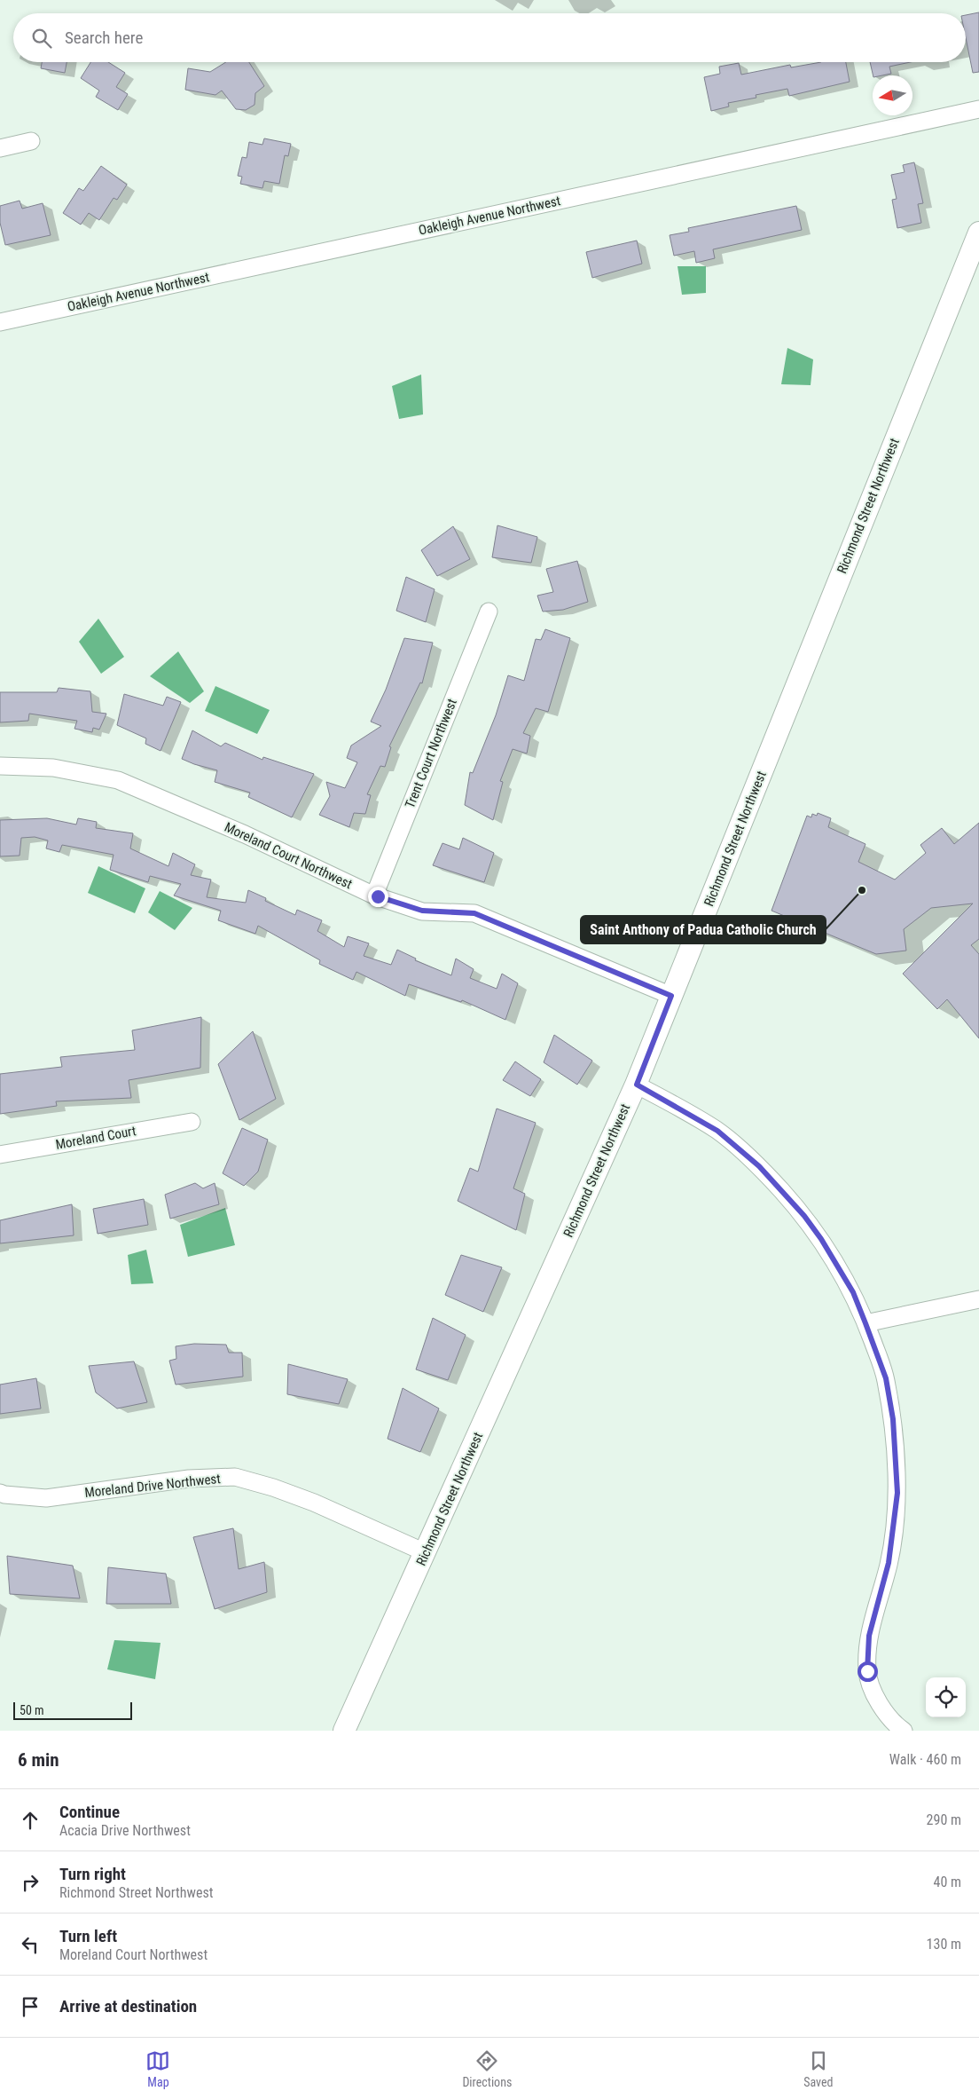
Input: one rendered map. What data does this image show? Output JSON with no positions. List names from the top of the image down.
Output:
{
  "streets": {
    "street": [
      "Oakleigh Avenue Northwest",
      "Richmond Street Northwest",
      "Trent Court Northwest",
      "Moreland Court Northwest",
      "Moreland Court",
      "Moreland Drive Northwest"
    ]
  },
  "crossings": [
    ["Richmond Street Northwest", "Moreland Court Northwest"],
    ["Richmond Street Northwest", "Moreland Drive Northwest"],
    ["Trent Court Northwest", "Moreland Court Northwest"]
  ],
  "places": ["Saint Anthony of Padua Catholic Church"],
  "scale_bar": "50 m",
  "north": "left",
  "page": {
    "search": "Search here",
    "scale": "50 m",
    "heading": ["6 min", "Walk · 460 m"],
    "list": [
      ["Continue", "Acacia Drive Northwest", "290 m"],
      ["Turn right", "Richmond Street Northwest", "40 m"],
      ["Turn left", "Moreland Court Northwest", "130 m"],
      "Arrive at destination"
    ],
    "nav": ["Map", "Directions", "Saved"]
  }
}
